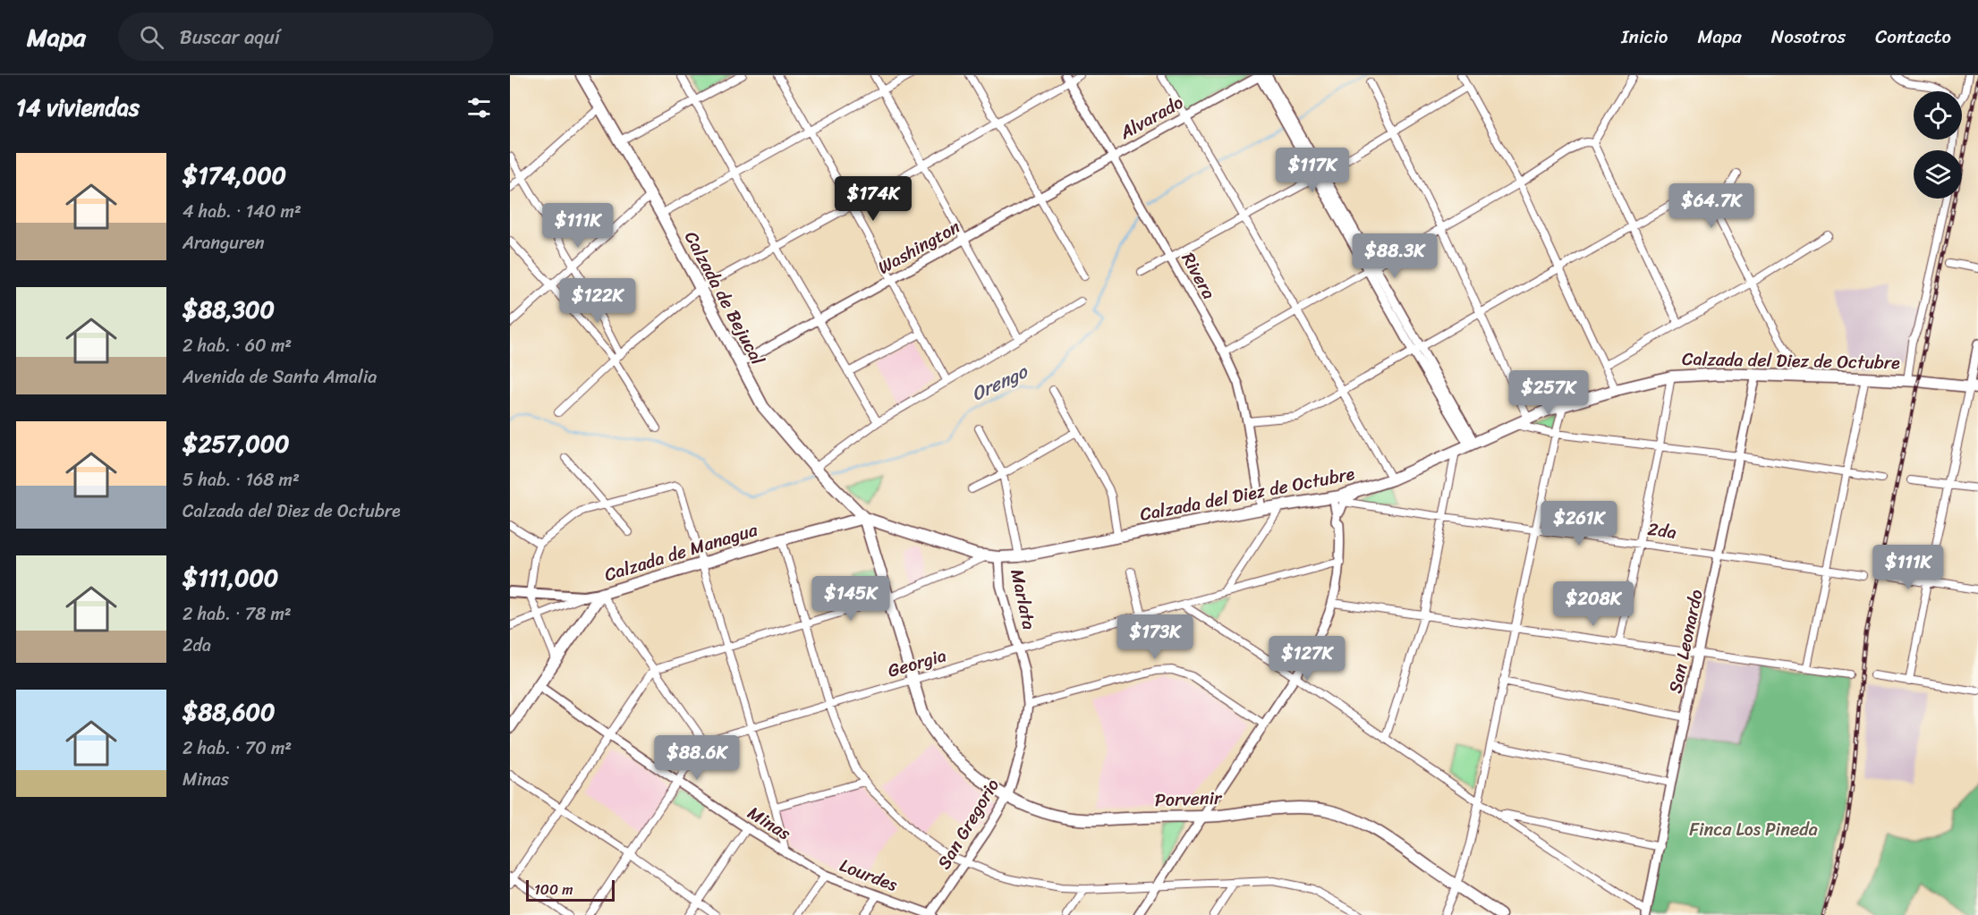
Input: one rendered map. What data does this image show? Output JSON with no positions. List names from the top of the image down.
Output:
{
  "streets": {
    "main road": [
      "Calzada de Bejucal",
      "Calzada del Diez de Octubre",
      "Calzada de Managua",
      "Porvenir"
    ],
    "street": [
      "Alvarado",
      "Washington",
      "Rivera",
      "2da",
      "Marlata",
      "San Leonardo",
      "Georgia",
      "Minas",
      "San Gregorio",
      "Lourdes"
    ]
  },
  "crossings": [
    ["Alvarado", "Washington"],
    ["Alvarado", "Rivera"],
    ["Washington", "Rivera"],
    ["Washington", "Calzada de Bejucal"],
    ["Rivera", "Calzada del Diez de Octubre"],
    ["Calzada de Bejucal", "Calzada del Diez de Octubre"],
    ["Calzada de Bejucal", "Calzada de Managua"],
    ["Calzada de Bejucal", "Porvenir"],
    ["Calzada del Diez de Octubre", "2da"],
    ["Calzada del Diez de Octubre", "Calzada de Managua"],
    ["Calzada del Diez de Octubre", "Marlata"],
    ["Calzada del Diez de Octubre", "San Leonardo"],
    ["Calzada del Diez de Octubre", "Porvenir"],
    ["2da", "San Leonardo"],
    ["Calzada de Managua", "Porvenir"],
    ["Calzada de Managua", "Minas"],
    ["Marlata", "Georgia"],
    ["Marlata", "San Gregorio"],
    ["Georgia", "Porvenir"],
    ["Georgia", "San Gregorio"],
    ["Porvenir", "San Gregorio"],
    ["Minas", "Lourdes"],
    ["San Gregorio", "Lourdes"]
  ],
  "water": ["Orengo"],
  "parks": ["Finca Los Pineda"],
  "scale_bar": "100 m",
  "page": {
    "header": "Mapa",
    "search": "Buscar aquí",
    "nav": [
      "Inicio",
      "Mapa",
      "Nosotros",
      "Contacto"
    ],
    "heading": "14 viviendas",
    "list": [
      {
        "name": "$174,000",
        "note": "4 hab. · 140 m² · Aranguren"
      },
      {
        "name": "$88,300",
        "note": "2 hab. · 60 m² · Avenida de Santa Amalia"
      },
      {
        "name": "$257,000",
        "note": "5 hab. · 168 m² · Calzada del Diez de Octubre"
      },
      {
        "name": "$111,000",
        "note": "2 hab. · 78 m² · 2da"
      },
      {
        "name": "$88,600",
        "note": "2 hab. · 70 m² · Minas"
      }
    ],
    "price": [
      "$117K",
      "$174K",
      "$64.7K",
      "$111K",
      "$88.3K",
      "$122K",
      "$257K",
      "$261K",
      "$111K",
      "$145K",
      "$208K",
      "$173K",
      "$127K",
      "$88.6K"
    ],
    "scale": "100 m"
  }
}
